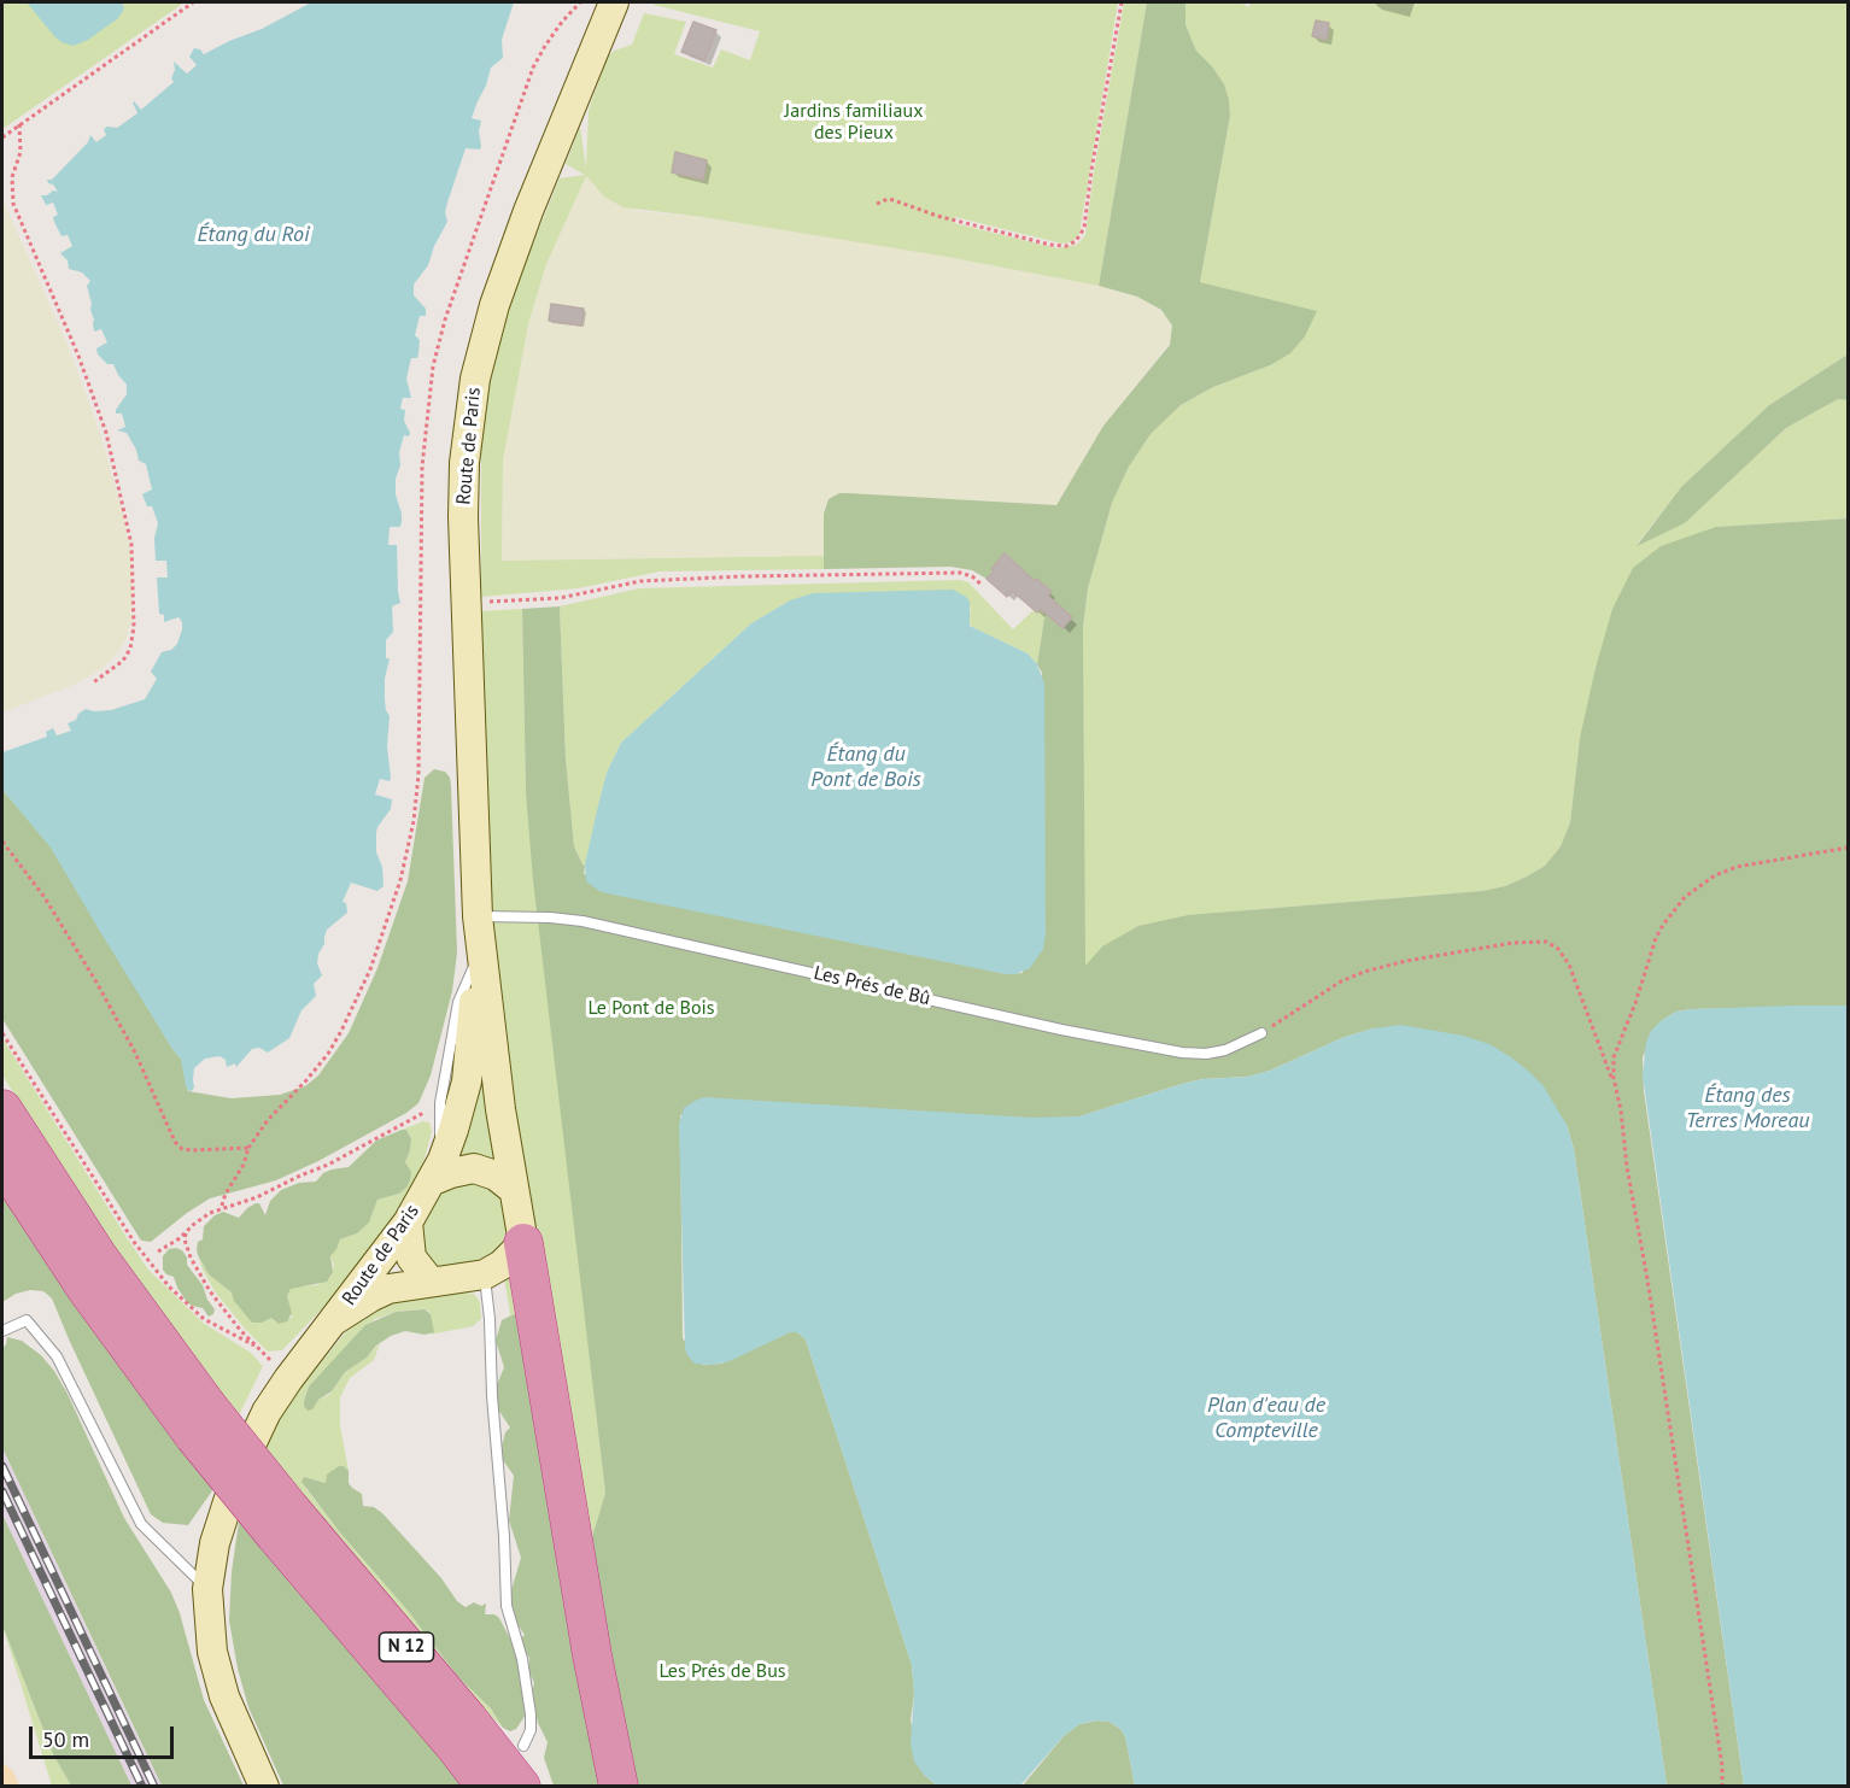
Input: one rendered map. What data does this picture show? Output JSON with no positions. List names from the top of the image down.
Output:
{
  "streets": {
    "highway": ["N 12"],
    "street": ["Route de Paris"],
    "lane": ["Les Prés de Bû"]
  },
  "crossings": [
    ["Route de Paris", "Les Prés de Bû"]
  ],
  "water": [
    "Étang du Roi",
    "Étang du Pont de Bois",
    "Étang des Terres Moreau",
    "Plan d'eau de Compteville"
  ],
  "parks": ["Jardins familiaux des Pieux", "Le Pont de Bois", "Les Prés de Bus"],
  "scale_bar": "50 m"
}
